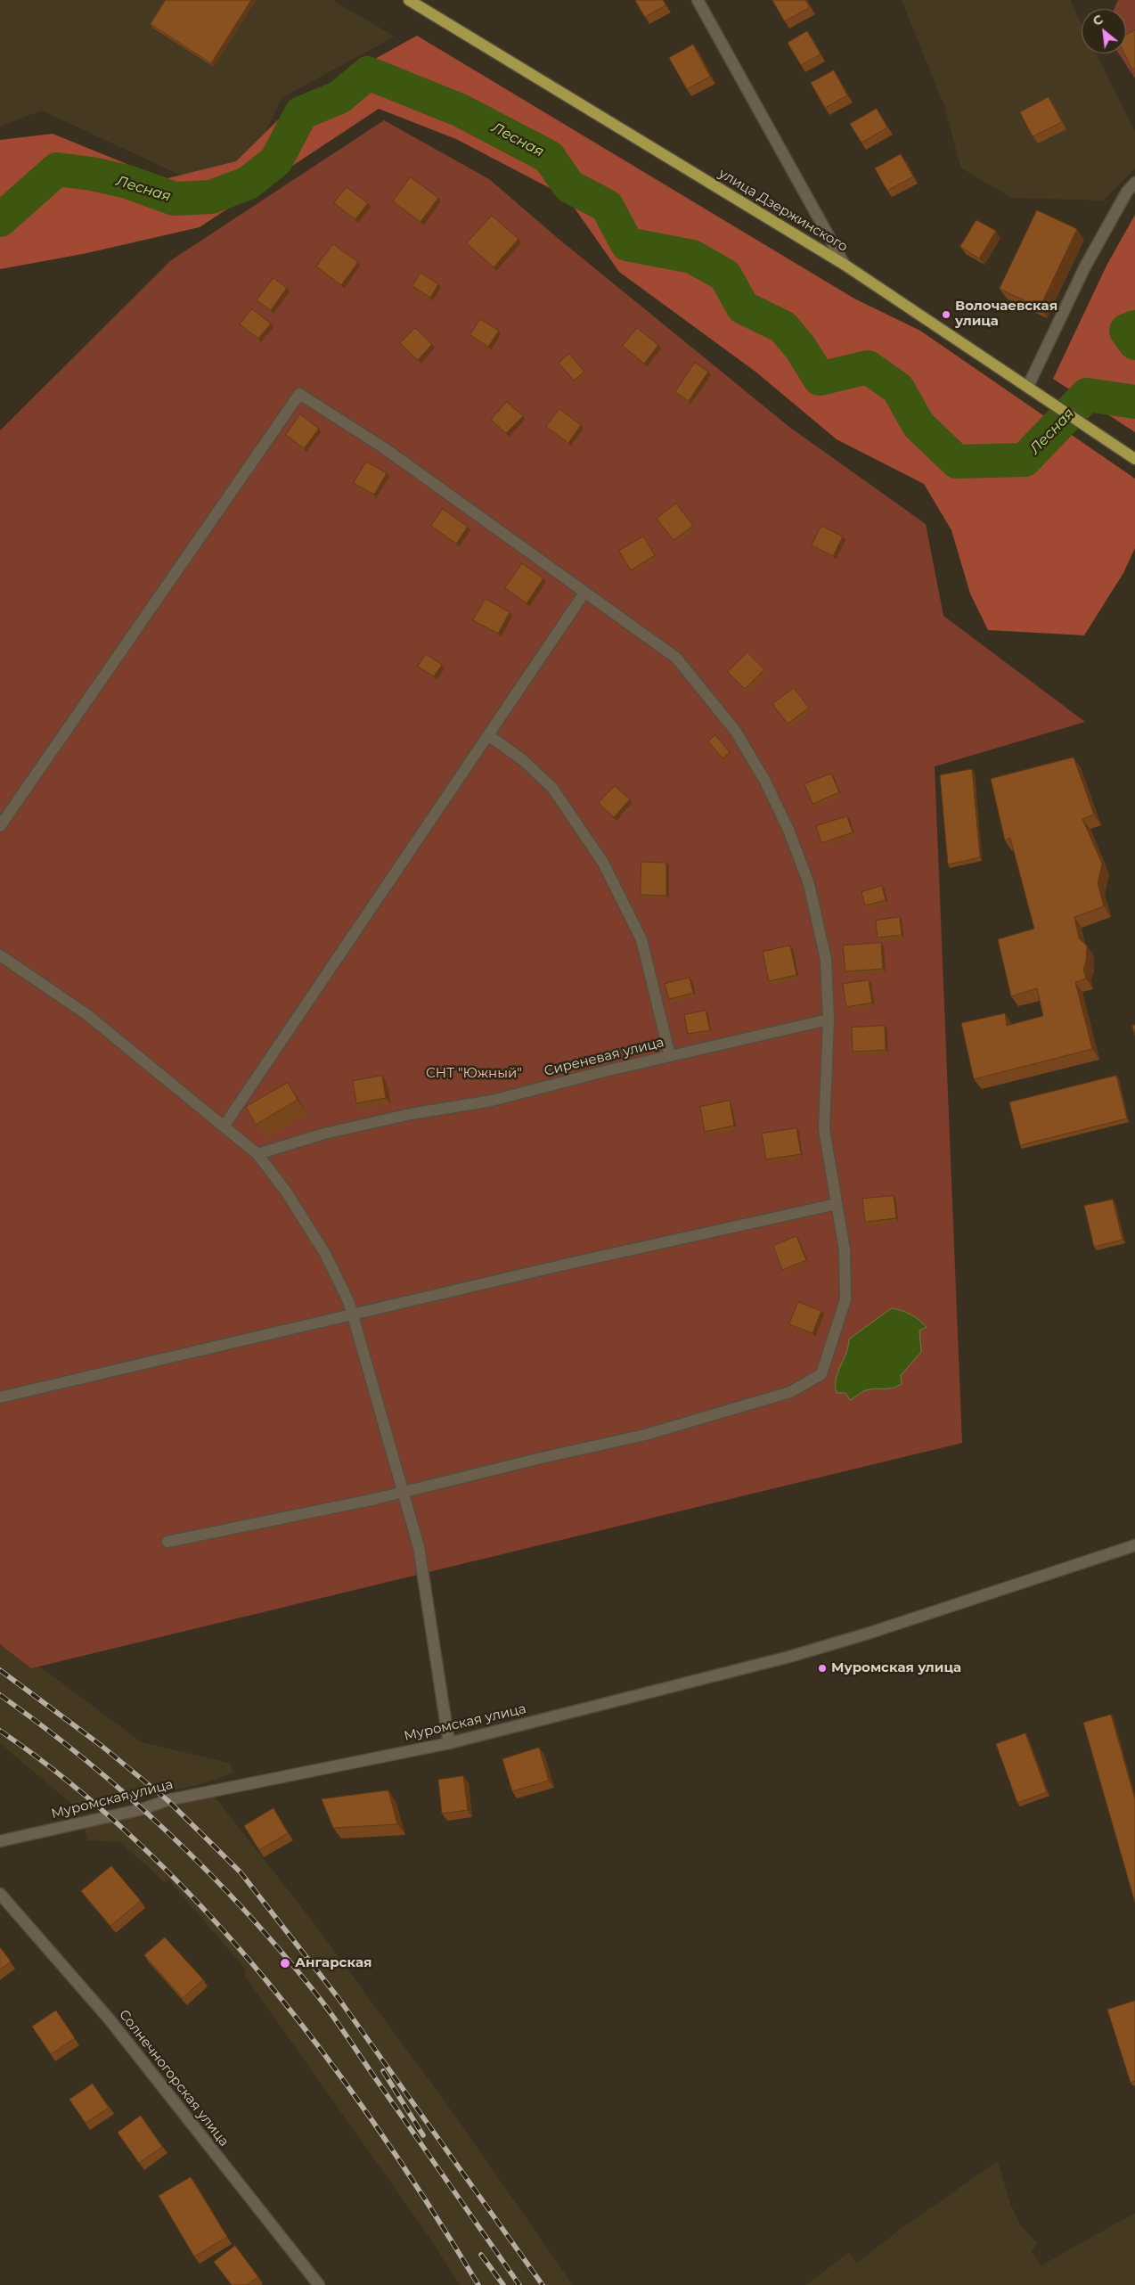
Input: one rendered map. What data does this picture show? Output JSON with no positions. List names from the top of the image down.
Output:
{
  "streets": {
    "main road": ["улица Дзержинского"],
    "street": ["Сиреневая улица", "Муромская улица", "Солнечногорская улица"]
  },
  "water": ["Лесная"],
  "parks": ["СНТ \"Южный\""],
  "places": ["Волочаевская улица", "Муромская улица", "Ангарская"],
  "north": "top left"
}
